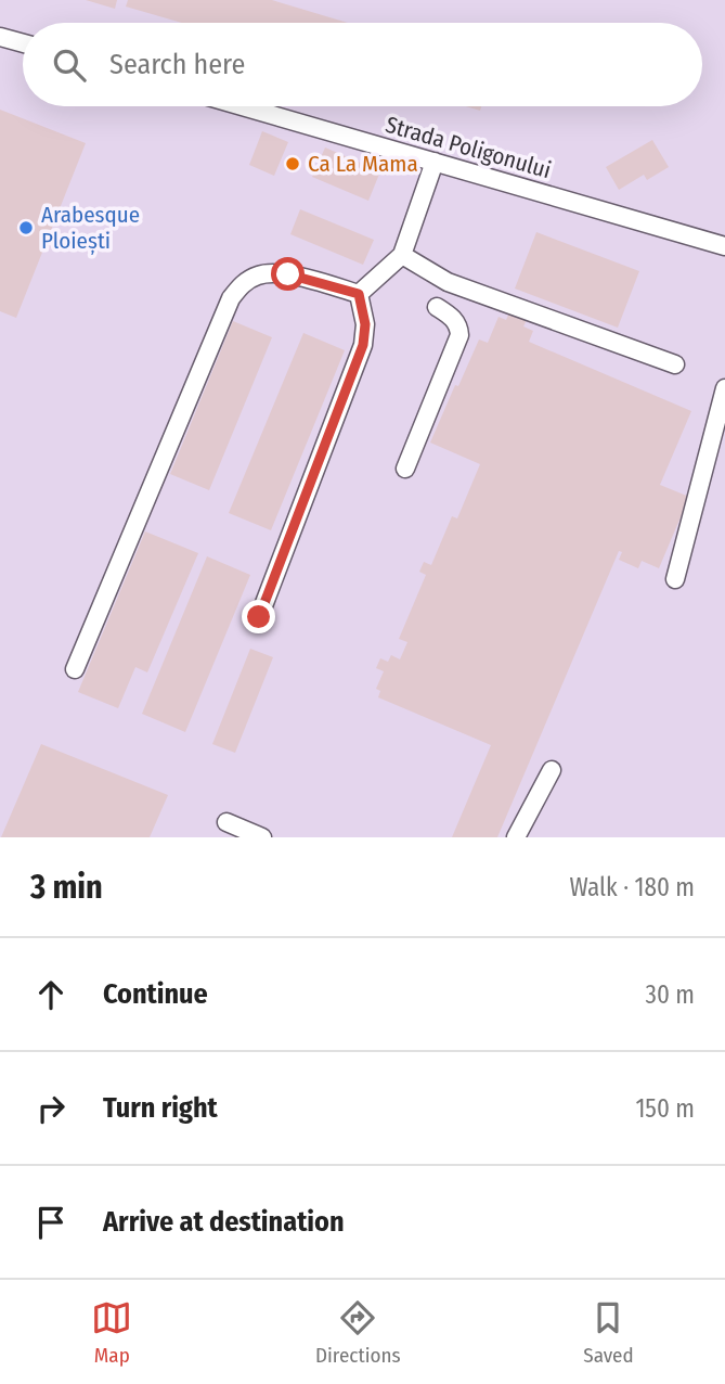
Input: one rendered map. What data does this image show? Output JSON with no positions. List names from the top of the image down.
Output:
{
  "streets": {
    "street": ["Strada Poligonului"]
  },
  "places": ["Ca La Mama", "Arabesque Ploiești"],
  "page": {
    "search": "Search here",
    "heading": ["3 min", "Walk · 180 m"],
    "list": [
      ["Continue", "30 m"],
      ["Turn right", "150 m"],
      "Arrive at destination"
    ],
    "nav": ["Map", "Directions", "Saved"]
  }
}
